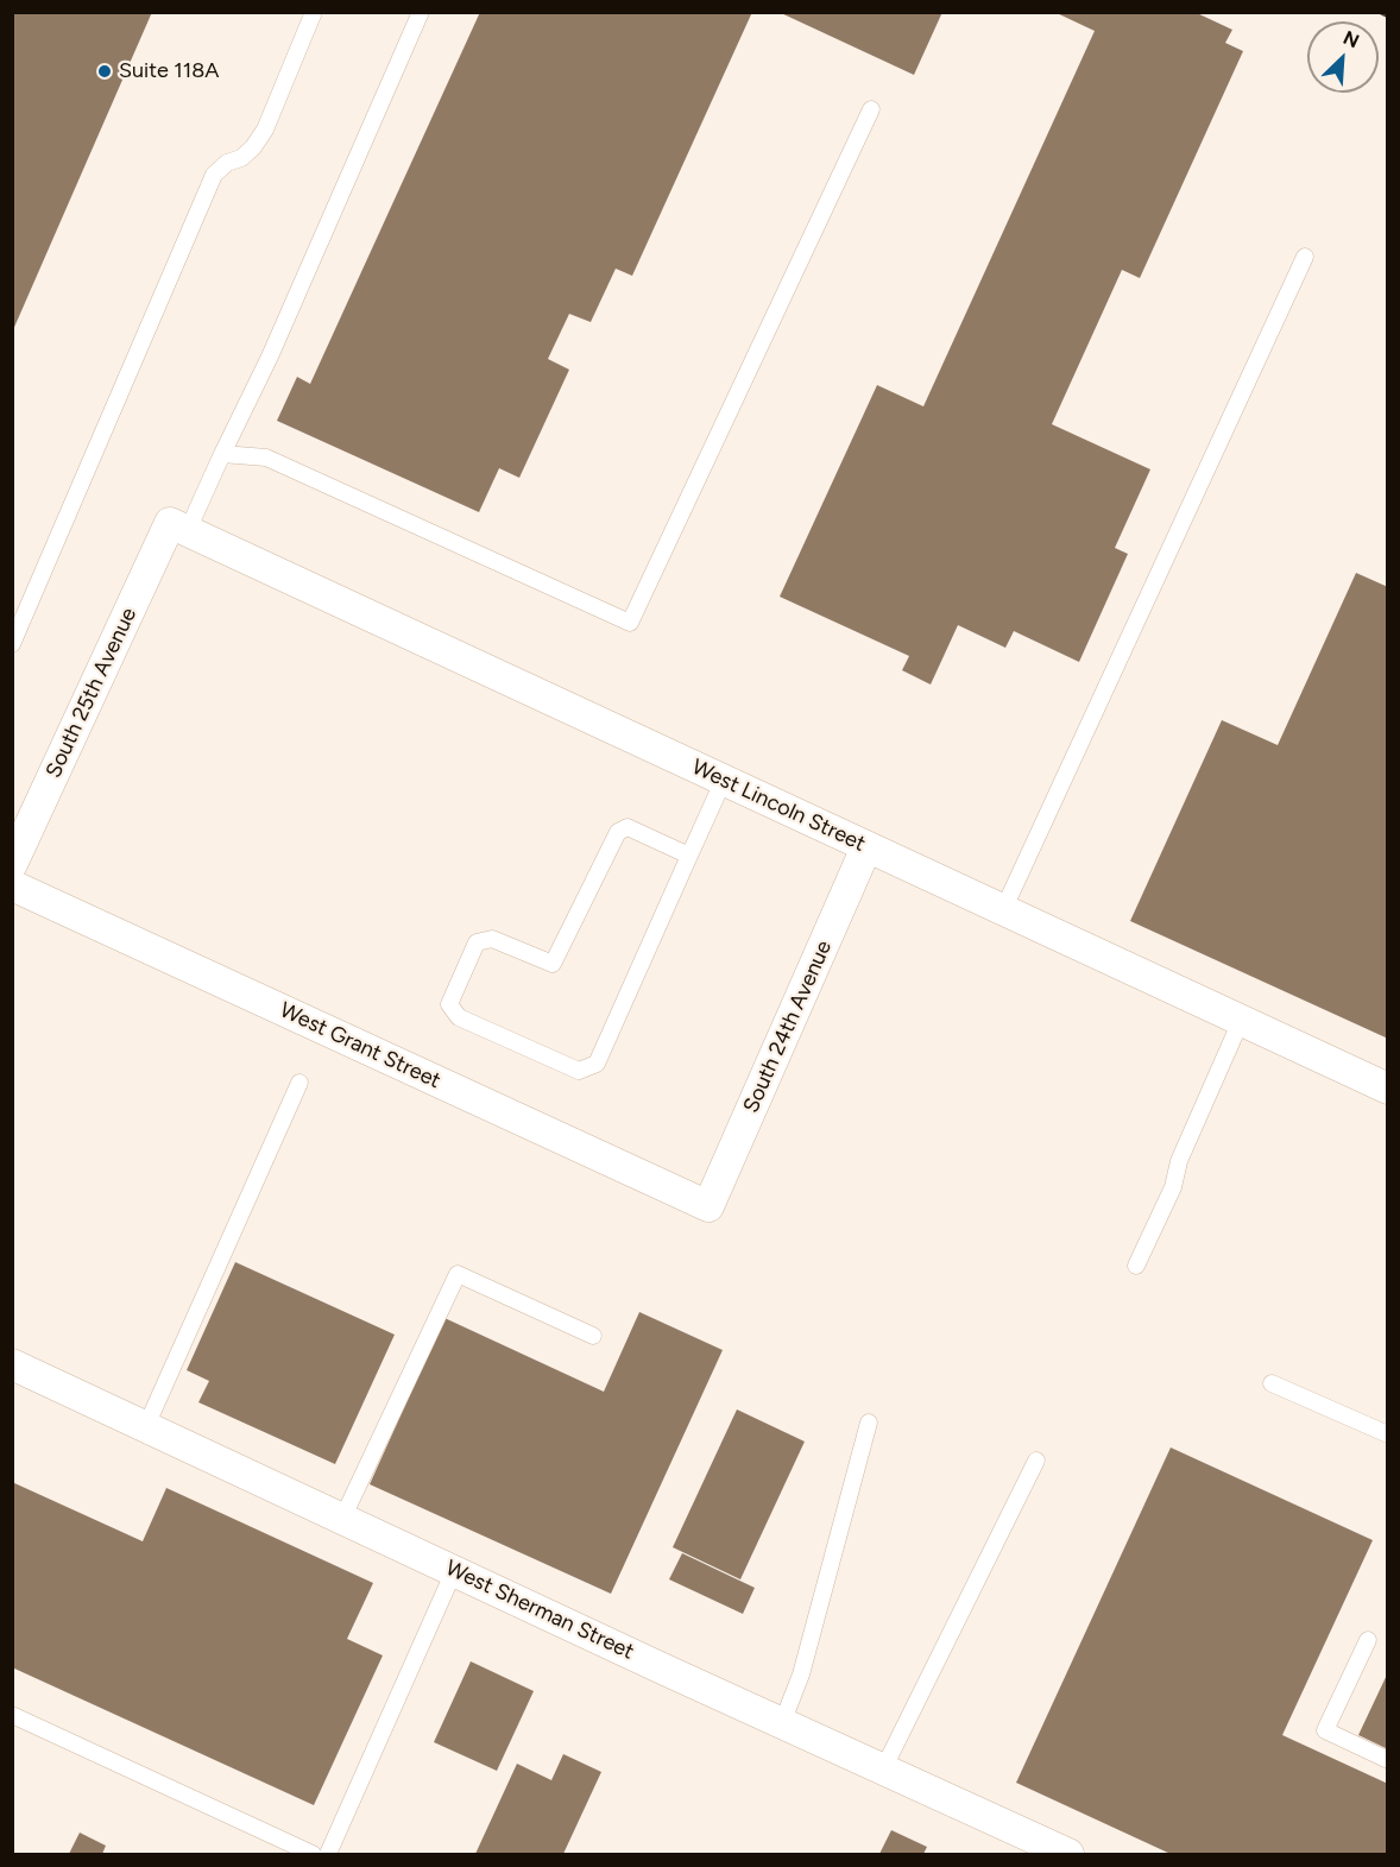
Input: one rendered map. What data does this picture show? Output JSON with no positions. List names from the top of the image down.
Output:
{
  "streets": {
    "street": [
      "South 25th Avenue",
      "West Lincoln Street",
      "South 24th Avenue",
      "West Grant Street",
      "West Sherman Street"
    ]
  },
  "crossings": [
    ["South 25th Avenue", "West Lincoln Street"],
    ["West Lincoln Street", "South 24th Avenue"],
    ["South 24th Avenue", "West Grant Street"]
  ],
  "places": ["Suite 118A"],
  "north": "top right"
}
